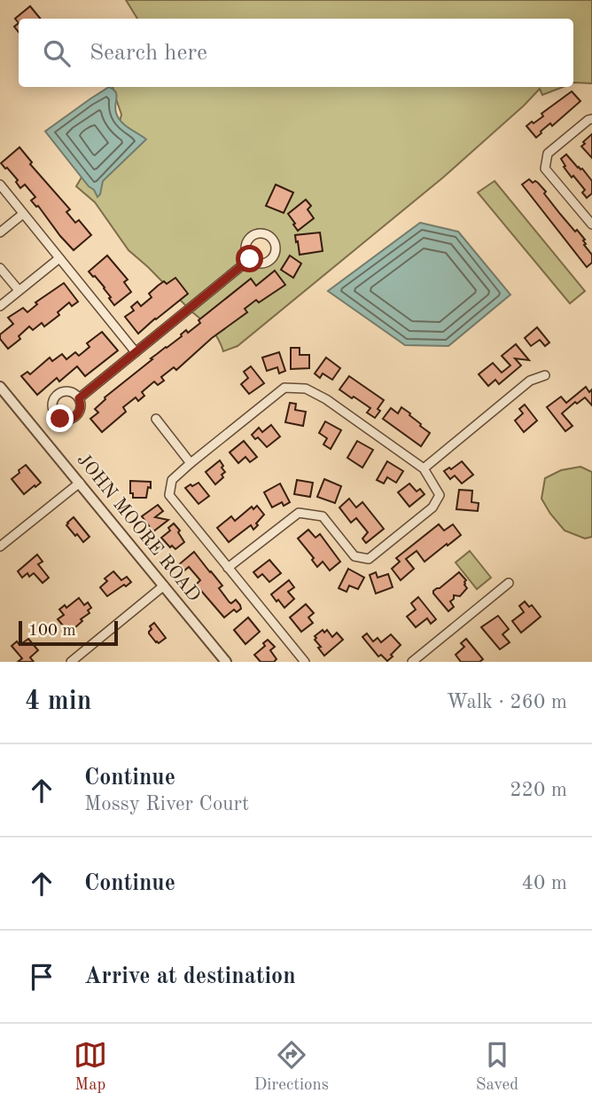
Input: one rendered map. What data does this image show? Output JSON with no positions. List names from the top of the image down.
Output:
{
  "streets": {
    "street": ["JOHN MOORE ROAD"]
  },
  "scale_bar": "100 m",
  "page": {
    "search": "Search here",
    "scale": "100 m",
    "heading": ["4 min", "Walk · 260 m"],
    "list": [
      ["Continue", "Mossy River Court", "220 m"],
      ["Continue", "40 m"],
      "Arrive at destination"
    ],
    "nav": ["Map", "Directions", "Saved"]
  }
}
